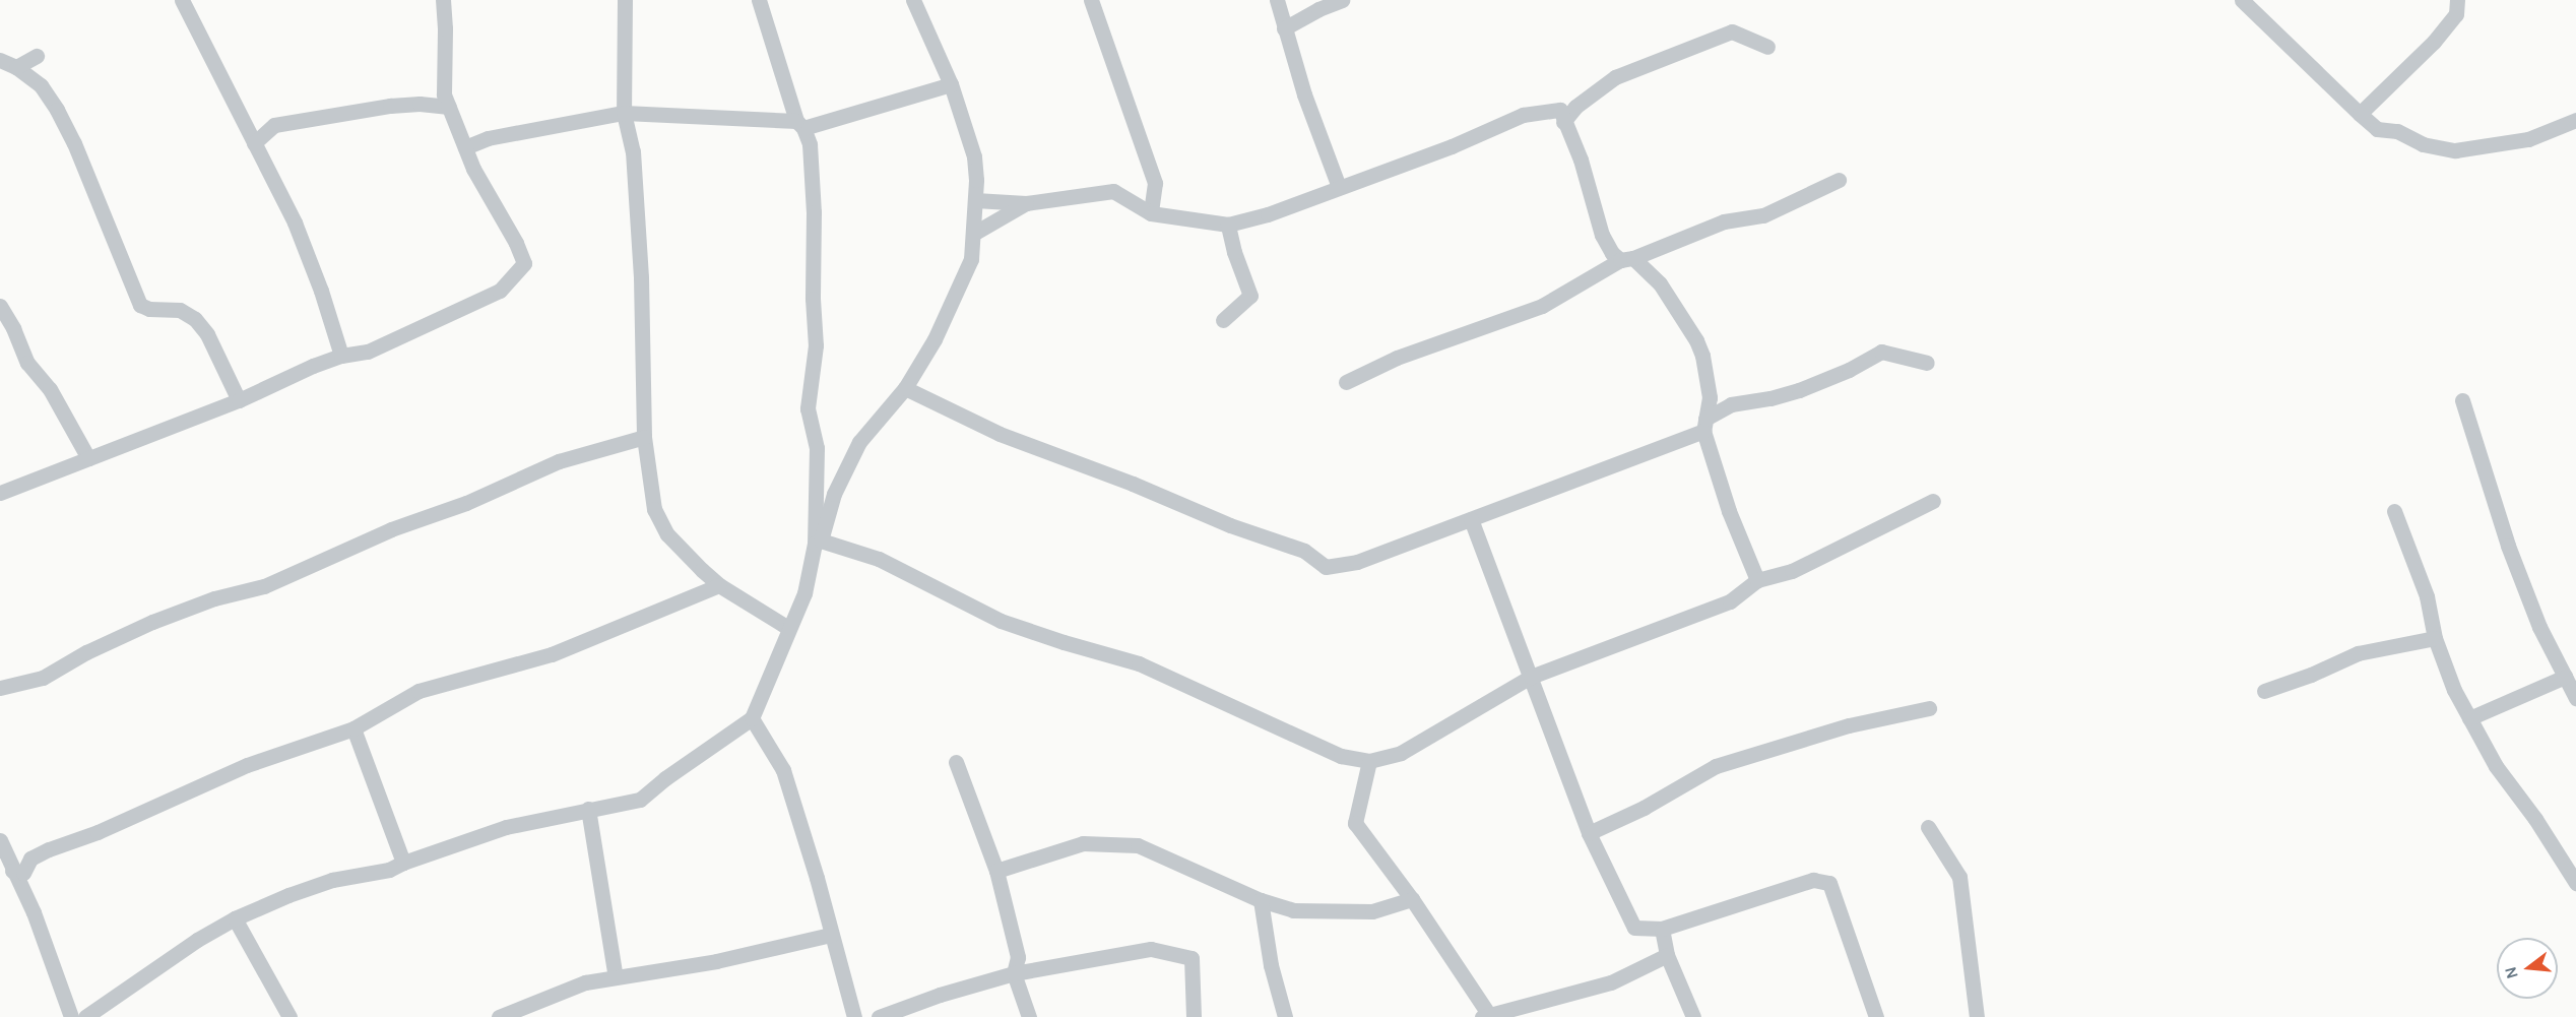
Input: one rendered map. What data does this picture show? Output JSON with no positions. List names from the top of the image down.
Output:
{
  "north": "left"
}
